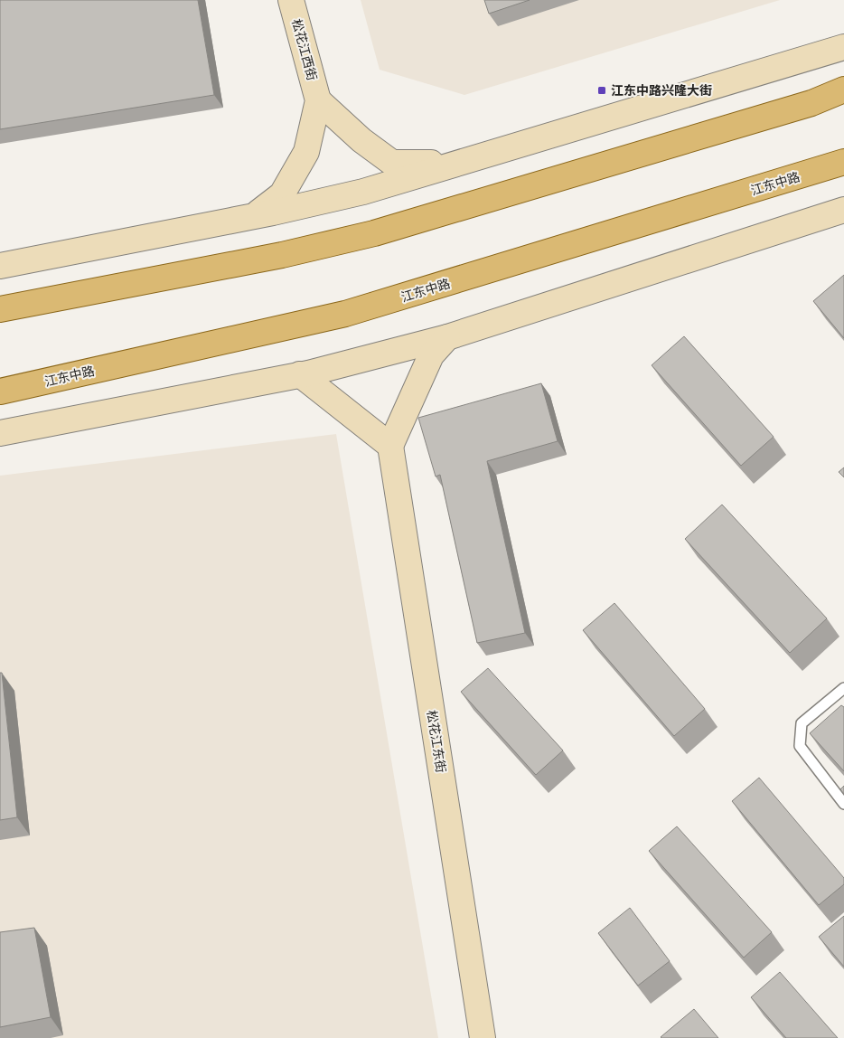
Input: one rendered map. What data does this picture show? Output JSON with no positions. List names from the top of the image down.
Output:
{
  "streets": {
    "main road": ["江东中路"],
    "street": ["松花江西街", "松花江东街"]
  },
  "places": {
    "transit": ["江东中路·兴隆大街"]
  }
}
